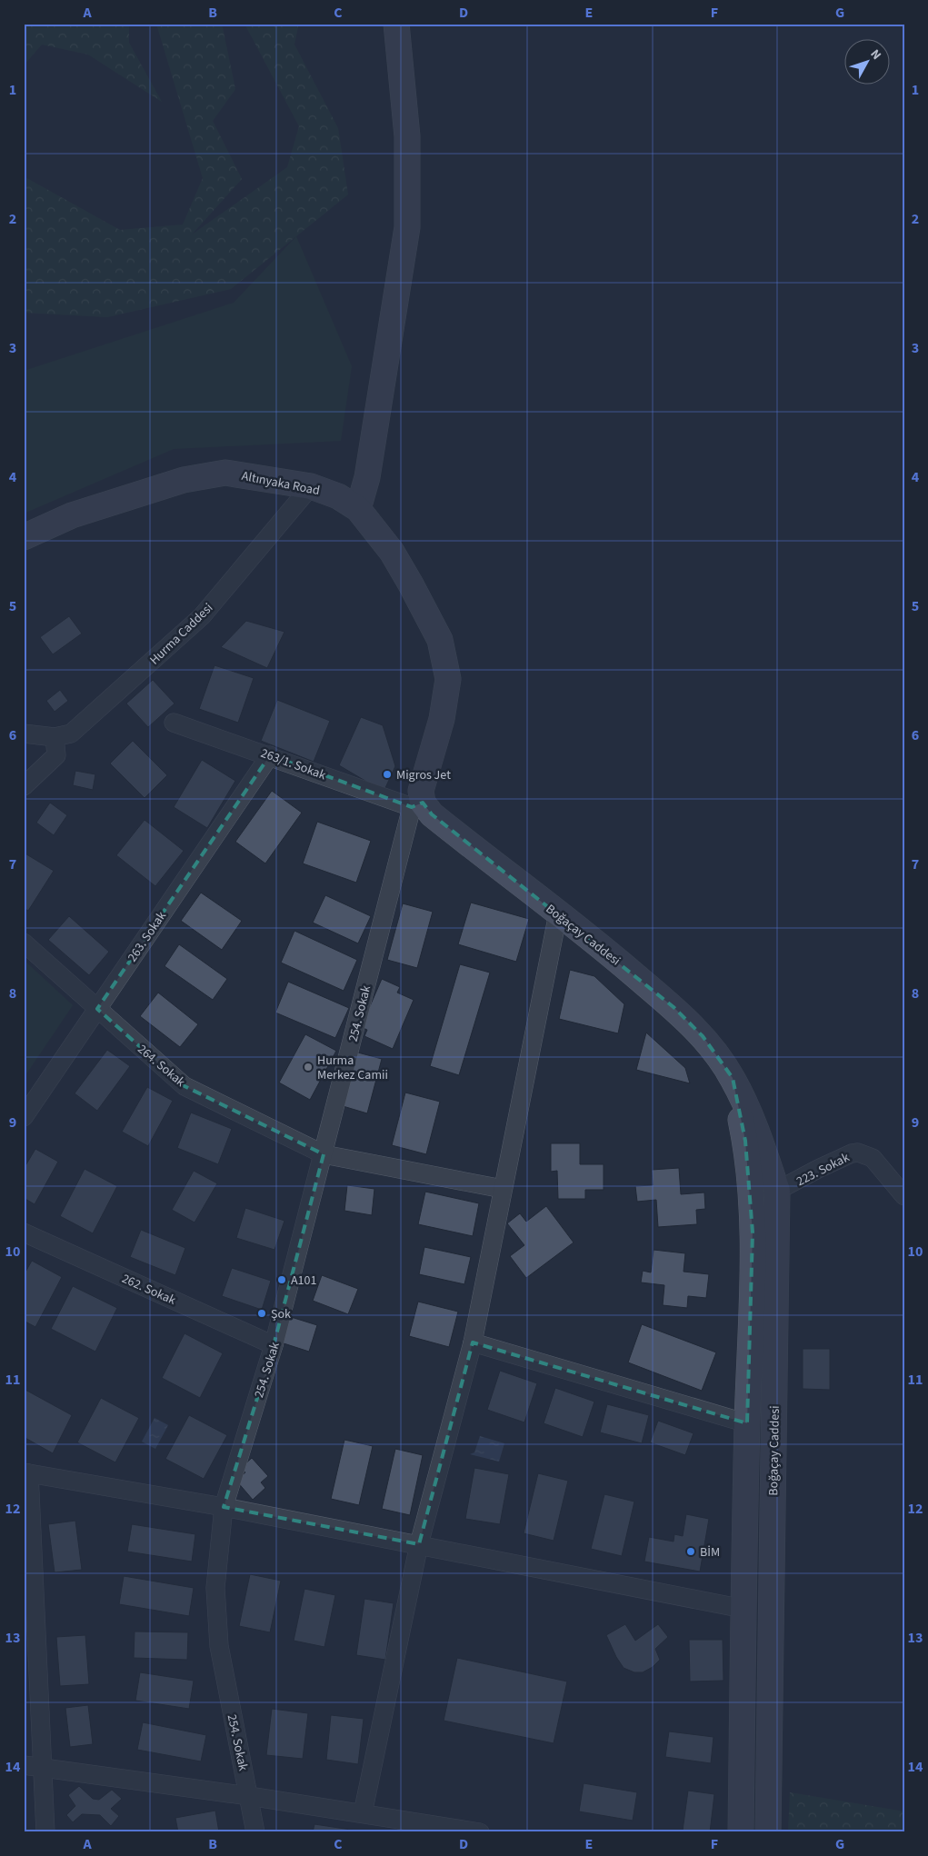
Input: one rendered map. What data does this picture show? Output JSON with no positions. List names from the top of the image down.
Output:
{
  "streets": {
    "main road": ["Altınyaka Road", "Boğaçay Caddesi"],
    "street": [
      "Hurma Caddesi",
      "263/1. Sokak",
      "263. Sokak",
      "254. Sokak",
      "264. Sokak",
      "223. Sokak",
      "262. Sokak"
    ]
  },
  "crossings": [
    ["Altınyaka Road", "Hurma Caddesi"],
    ["Altınyaka Road", "263/1. Sokak"],
    ["Altınyaka Road", "Boğaçay Caddesi"],
    ["Altınyaka Road", "254. Sokak"],
    ["263/1. Sokak", "Boğaçay Caddesi"],
    ["263/1. Sokak", "263. Sokak"],
    ["263/1. Sokak", "254. Sokak"],
    ["Boğaçay Caddesi", "254. Sokak"],
    ["Boğaçay Caddesi", "223. Sokak"],
    ["263. Sokak", "264. Sokak"],
    ["254. Sokak", "264. Sokak"],
    ["254. Sokak", "262. Sokak"]
  ],
  "places": [
    "Migros Jet",
    "Hurma Merkez Camii",
    "A101",
    "Şok",
    "BİM"
  ],
  "north": "top right",
  "grid": {
    "columns": [
      "A",
      "B",
      "C",
      "D",
      "E",
      "F",
      "G"
    ],
    "rows": [
      "1",
      "2",
      "3",
      "4",
      "5",
      "6",
      "7",
      "8",
      "9",
      "10",
      "11",
      "12",
      "13",
      "14"
    ]
  }
}
